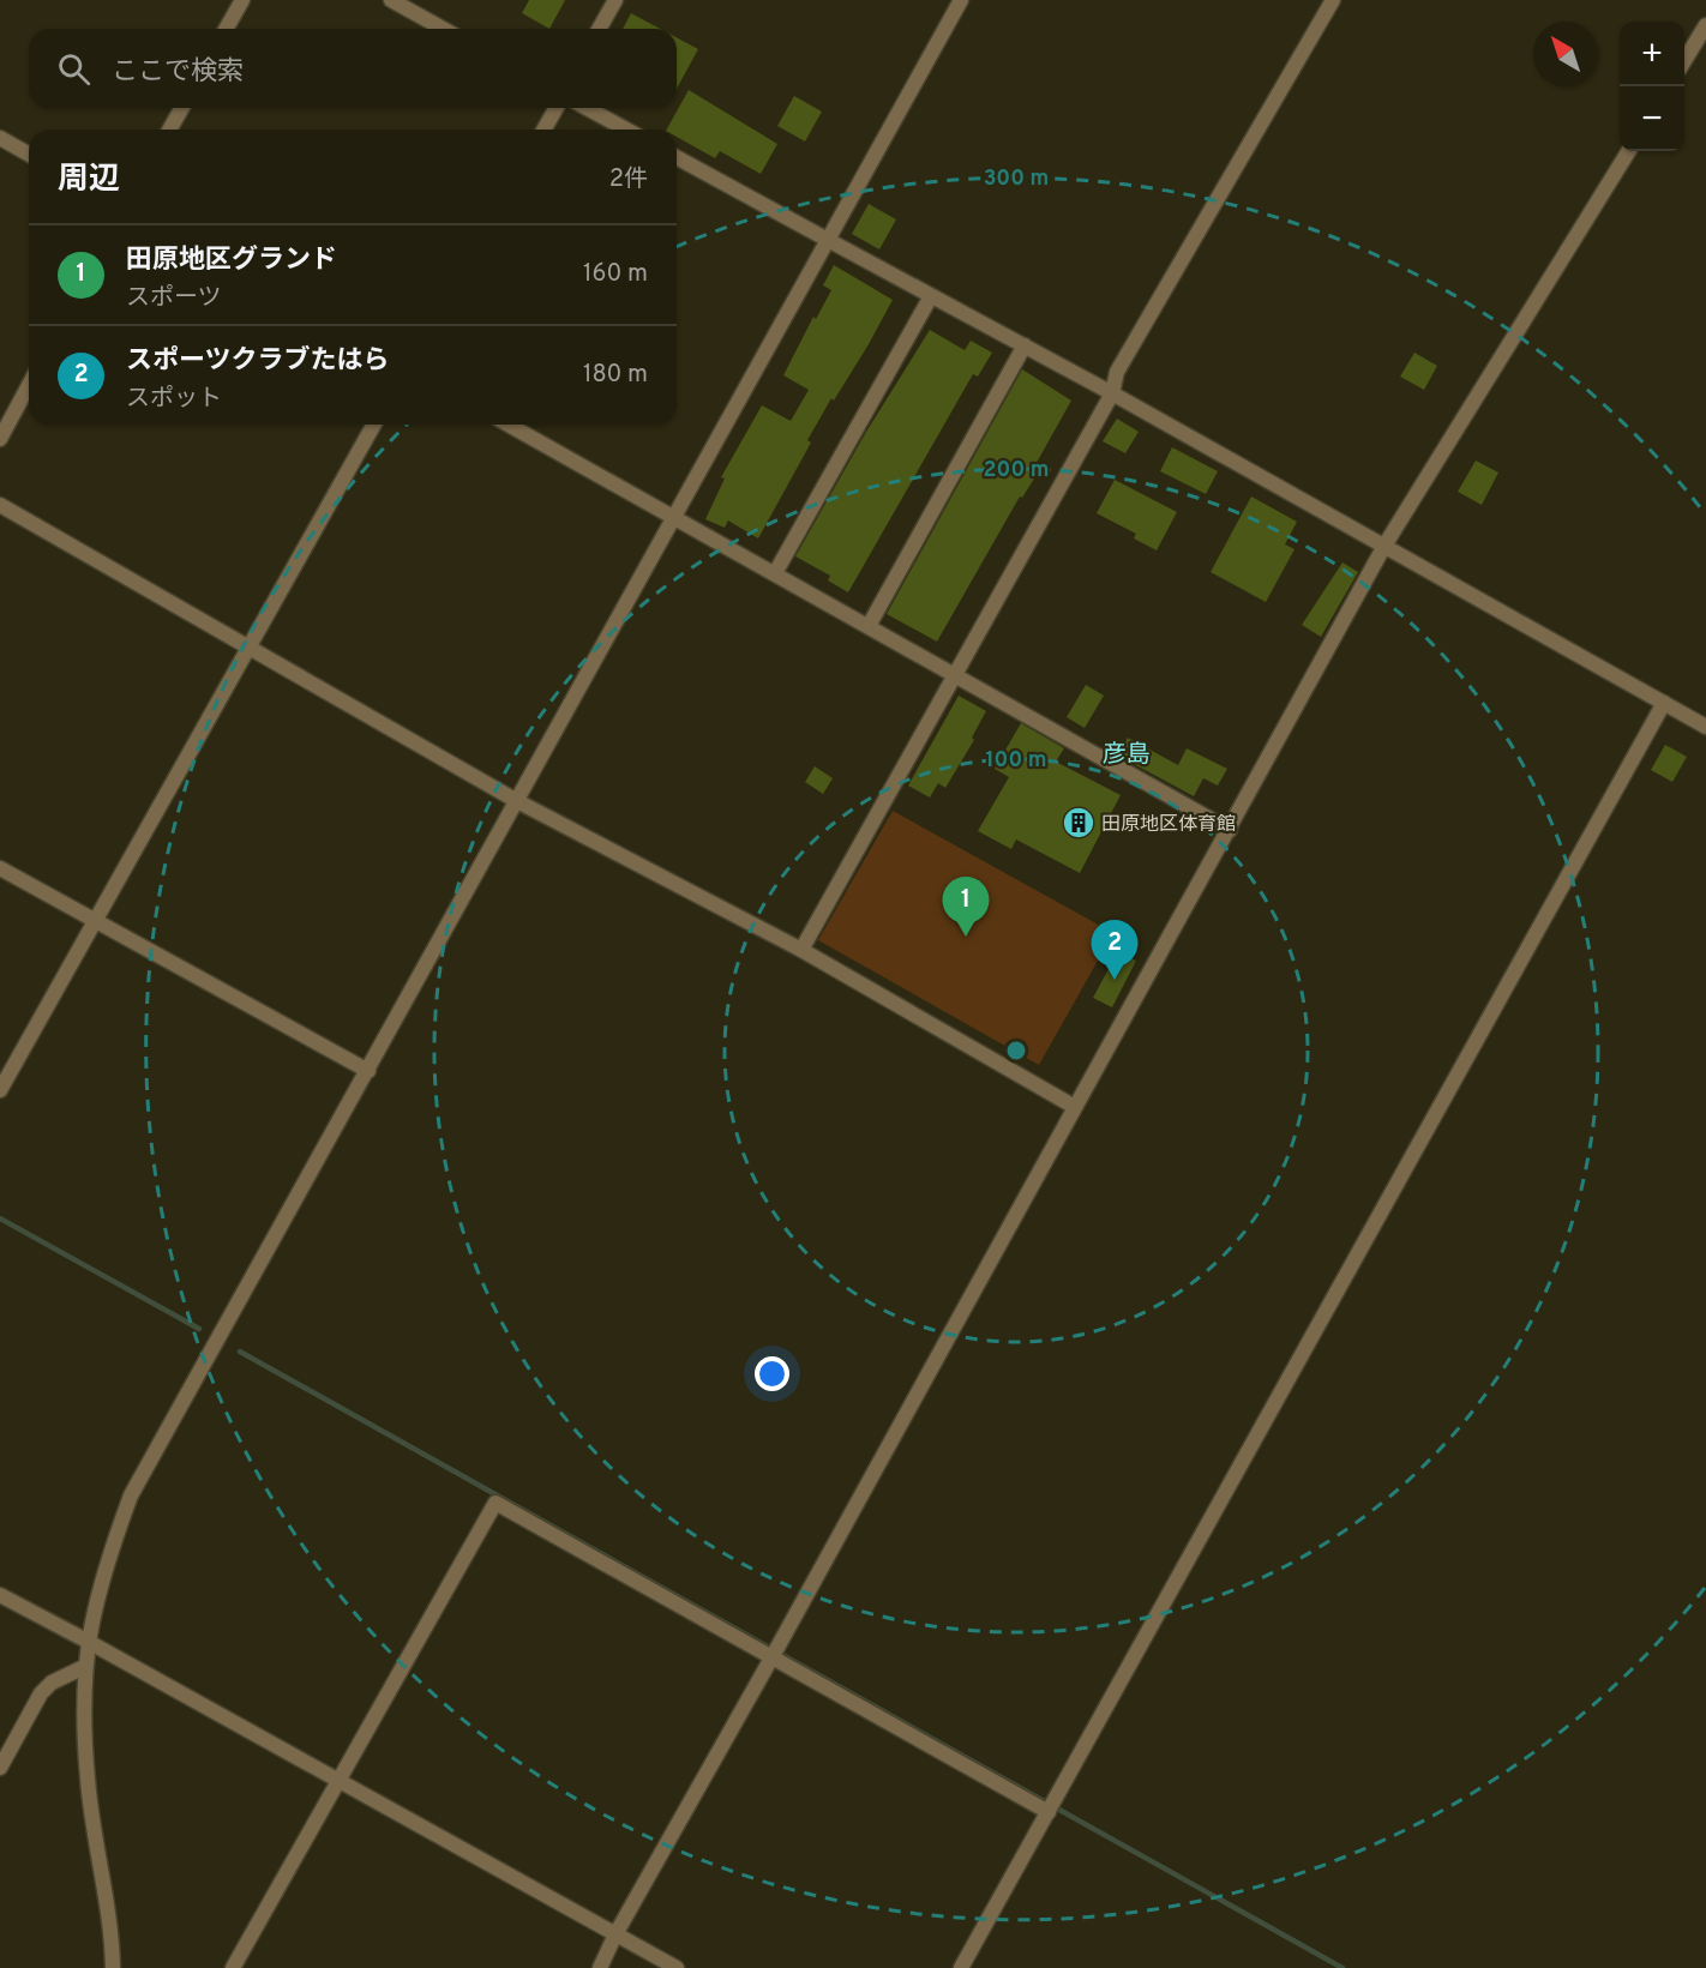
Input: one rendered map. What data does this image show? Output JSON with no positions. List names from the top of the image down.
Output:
{
  "districts": ["彦島"],
  "places": {
    "building": ["田原地区体育館"]
  },
  "north": "top left",
  "page": {
    "map_buttons": ["+", "−"],
    "search": "ここで検索",
    "heading": ["周辺", "2件"],
    "list": [
      {
        "mark": "1",
        "name": "田原地区グランド",
        "note": "スポーツ",
        "value": "160 m"
      },
      {
        "mark": "2",
        "name": "スポーツクラブたはら",
        "note": "スポット",
        "value": "180 m"
      }
    ],
    "pins": ["1", "2"]
  },
  "rings": ["300 m", "200 m", "100 m"]
}
